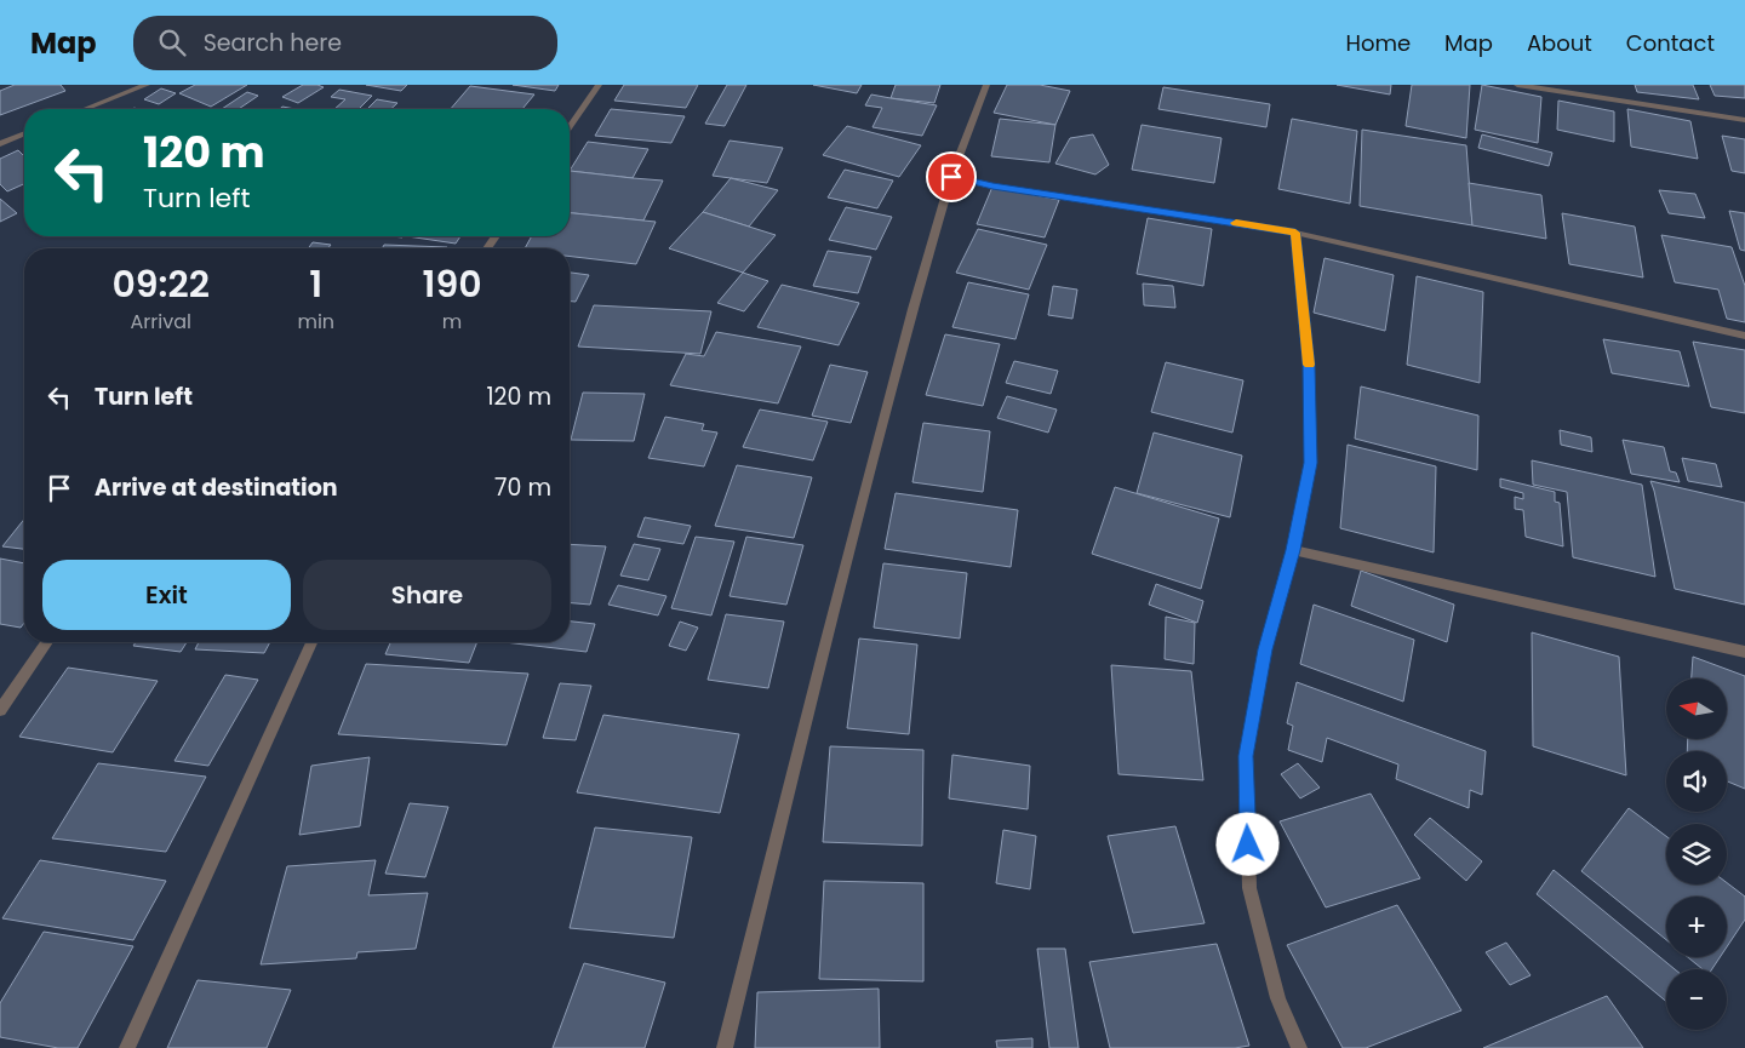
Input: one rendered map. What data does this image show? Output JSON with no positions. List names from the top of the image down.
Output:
{
  "north": "left",
  "page": {
    "header": "Map",
    "search": "Search here",
    "nav": [
      "Home",
      "Map",
      "About",
      "Contact"
    ],
    "turn": ["120 m", "Turn left"],
    "eta": [
      "09:22",
      "Arrival",
      "1",
      "min",
      "190",
      "m"
    ],
    "list": [
      {
        "name": "Turn left",
        "value": "120 m"
      },
      {
        "name": "Arrive at destination",
        "value": "70 m"
      }
    ],
    "buttons": ["Exit", "Share"],
    "map_buttons": ["+", "−"]
  }
}
